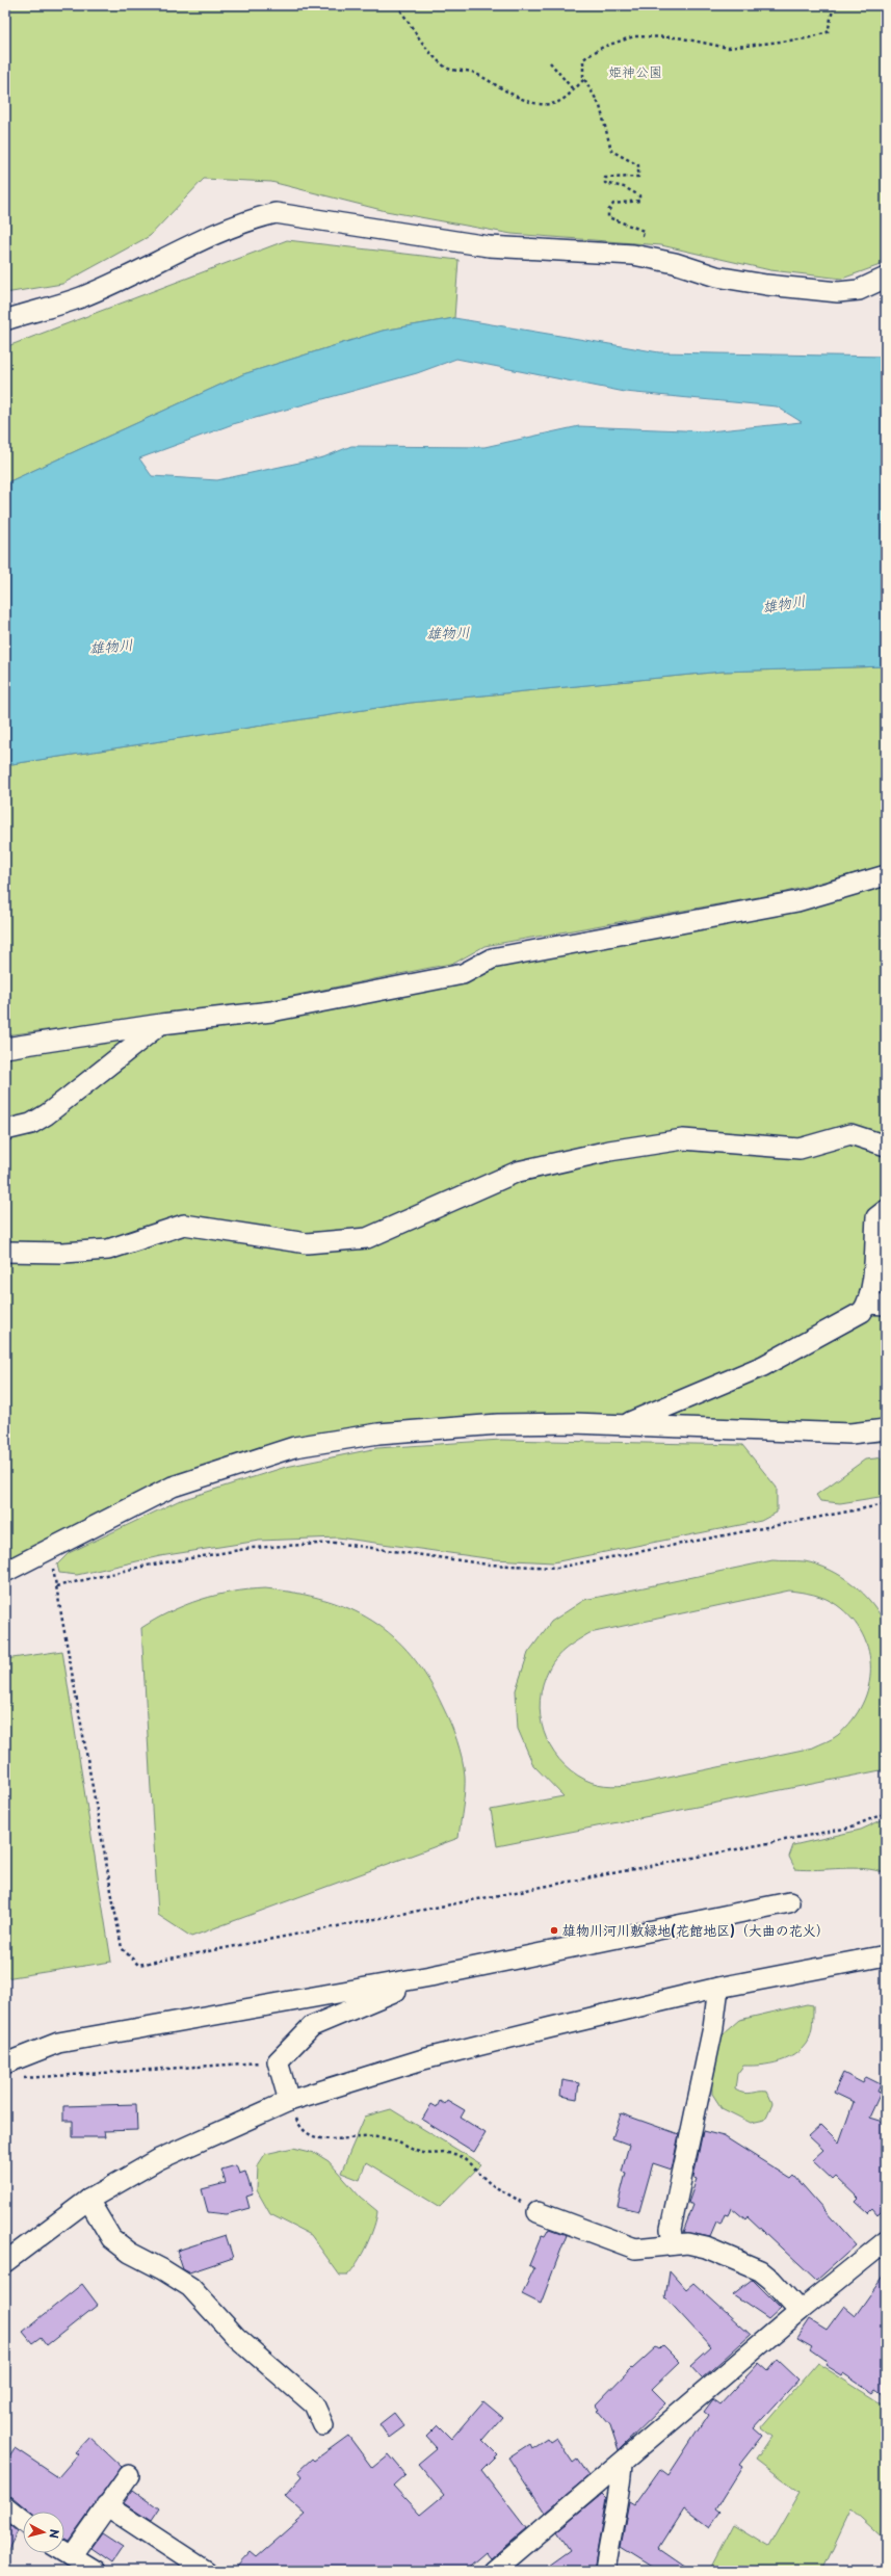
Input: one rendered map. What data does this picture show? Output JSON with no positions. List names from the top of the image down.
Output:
{
  "water": ["雄物川"],
  "parks": ["姫神公園"],
  "places": ["雄物川河川敷緑地(花館地区)（大曲の花火）"],
  "north": "right"
}
